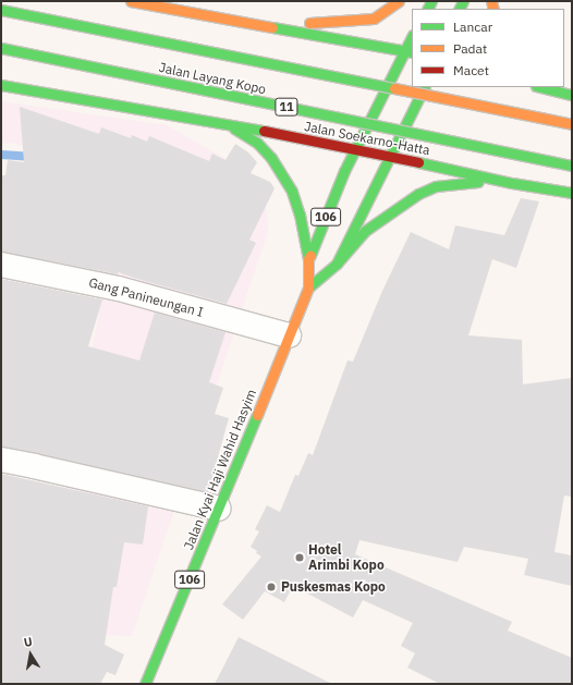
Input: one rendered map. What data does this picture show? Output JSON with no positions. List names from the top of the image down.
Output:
{
  "streets": {
    "main road": [
      "Jalan Layang Kopo",
      "11",
      "Jalan Soekarno-Hatta",
      "106",
      "Jalan Kyai Haji Wahid Hasyim"
    ],
    "street": ["Gang Panineungan I"]
  },
  "crossings": [
    ["Jalan Soekarno-Hatta", "Jalan Kyai Haji Wahid Hasyim"],
    ["Gang Panineungan I", "Jalan Kyai Haji Wahid Hasyim"]
  ],
  "places": ["Hotel Arimbi Kopo", "Puskesmas Kopo"],
  "legend": ["Lancar", "Padat", "Macet"],
  "north": "top"
}
